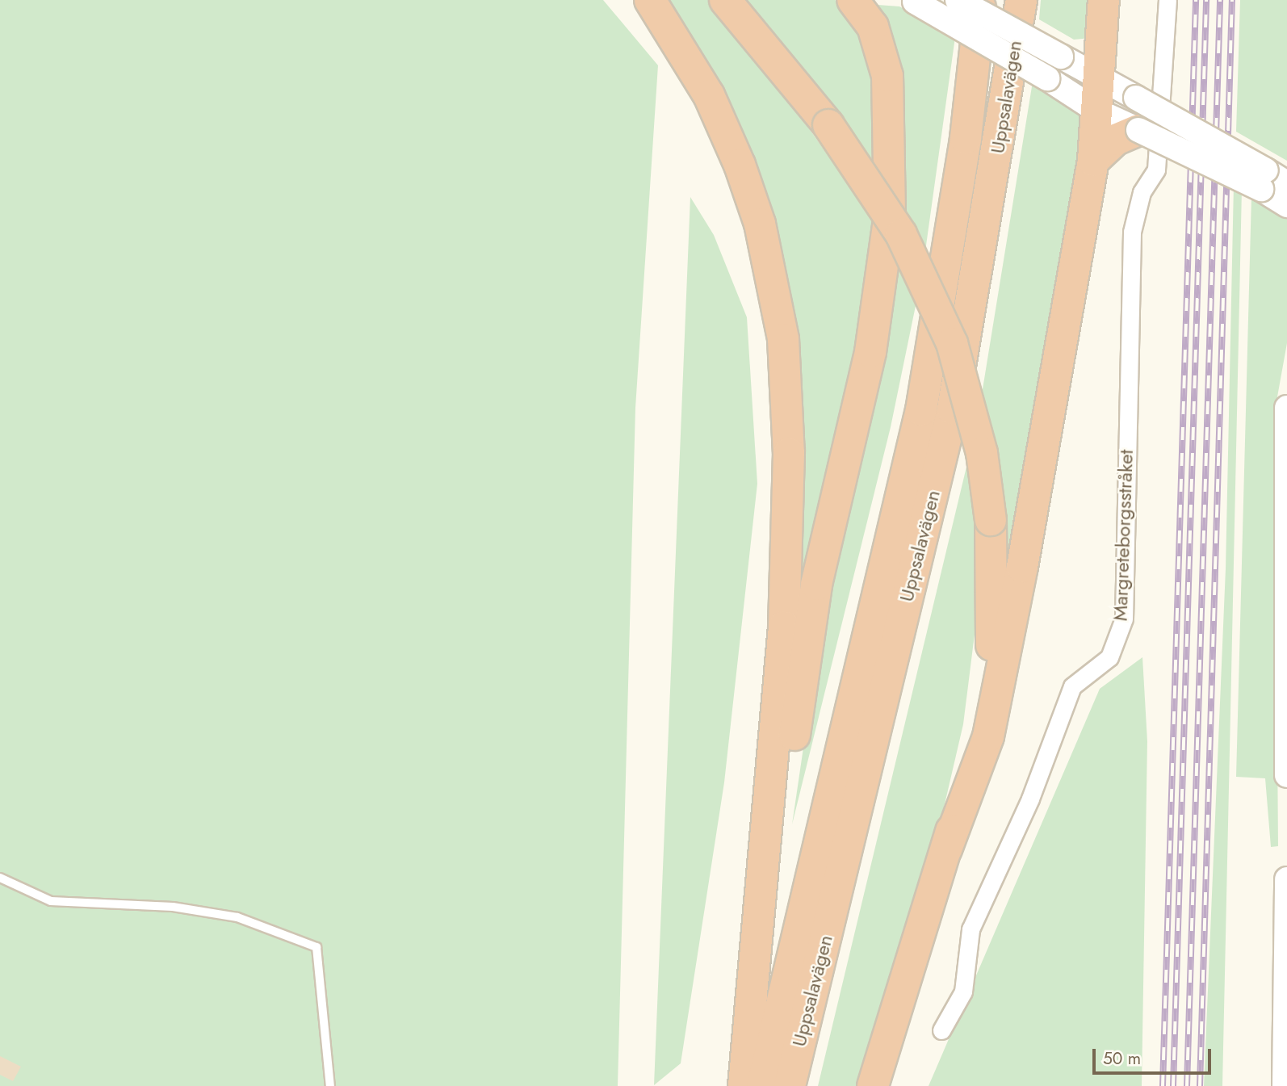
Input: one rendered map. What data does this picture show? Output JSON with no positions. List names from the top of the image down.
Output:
{
  "streets": {
    "highway": ["Uppsalavägen"],
    "street": ["Margreteborgsstråket"]
  },
  "scale_bar": "50 m"
}
